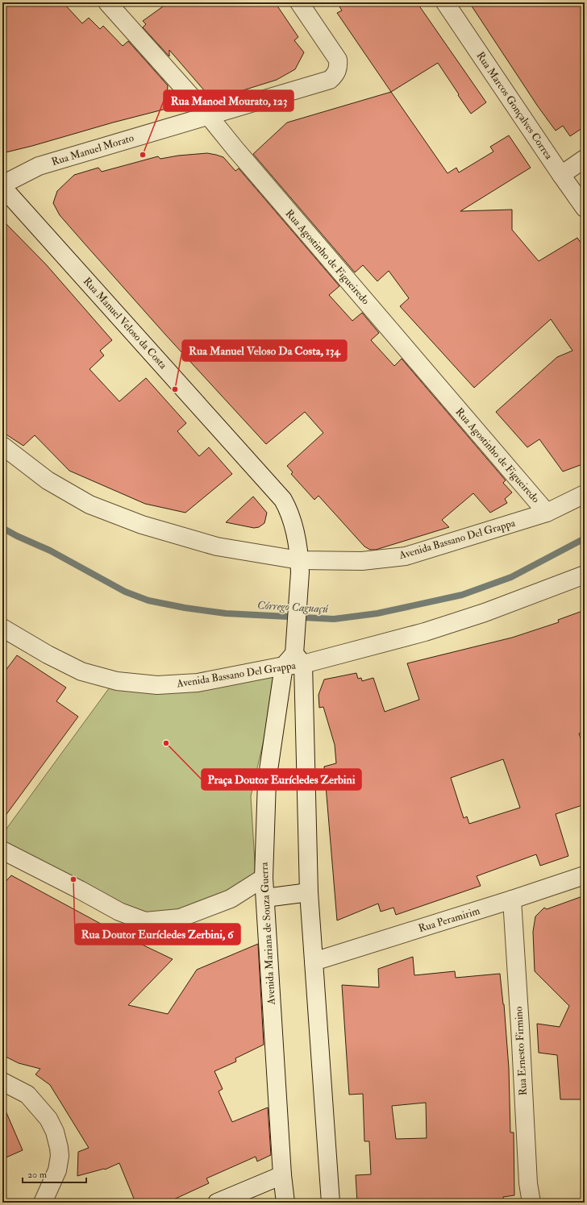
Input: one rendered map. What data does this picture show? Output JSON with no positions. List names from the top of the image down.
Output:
{
  "streets": {
    "street": [
      "Rua Marcos Gonçalves Correa",
      "Rua Manuel Morato",
      "Rua Agostinho de Figueiredo",
      "Rua Manuel Veloso da Costa",
      "Avenida Bassano Del Grappa",
      "Rua Peramirim",
      "Avenida Mariana de Souza Guerra",
      "Rua Ernesto Firmino"
    ]
  },
  "crossings": [
    ["Rua Manuel Morato", "Rua Agostinho de Figueiredo"],
    ["Rua Manuel Morato", "Rua Manuel Veloso da Costa"],
    ["Rua Agostinho de Figueiredo", "Avenida Bassano Del Grappa"],
    ["Rua Manuel Veloso da Costa", "Avenida Bassano Del Grappa"],
    ["Rua Manuel Veloso da Costa", "Avenida Mariana de Souza Guerra"],
    ["Avenida Bassano Del Grappa", "Avenida Mariana de Souza Guerra"],
    ["Rua Peramirim", "Rua Ernesto Firmino"]
  ],
  "water": ["Córrego Caguaçú"],
  "places": [
    "Rua Manoel Mourato, 123",
    "Rua Manuel Veloso Da Costa, 134",
    "Praça Doutor Eurícledes Zerbini",
    "Rua Doutor Eurícledes Zerbini, 6"
  ],
  "scale_bar": "20 m"
}
